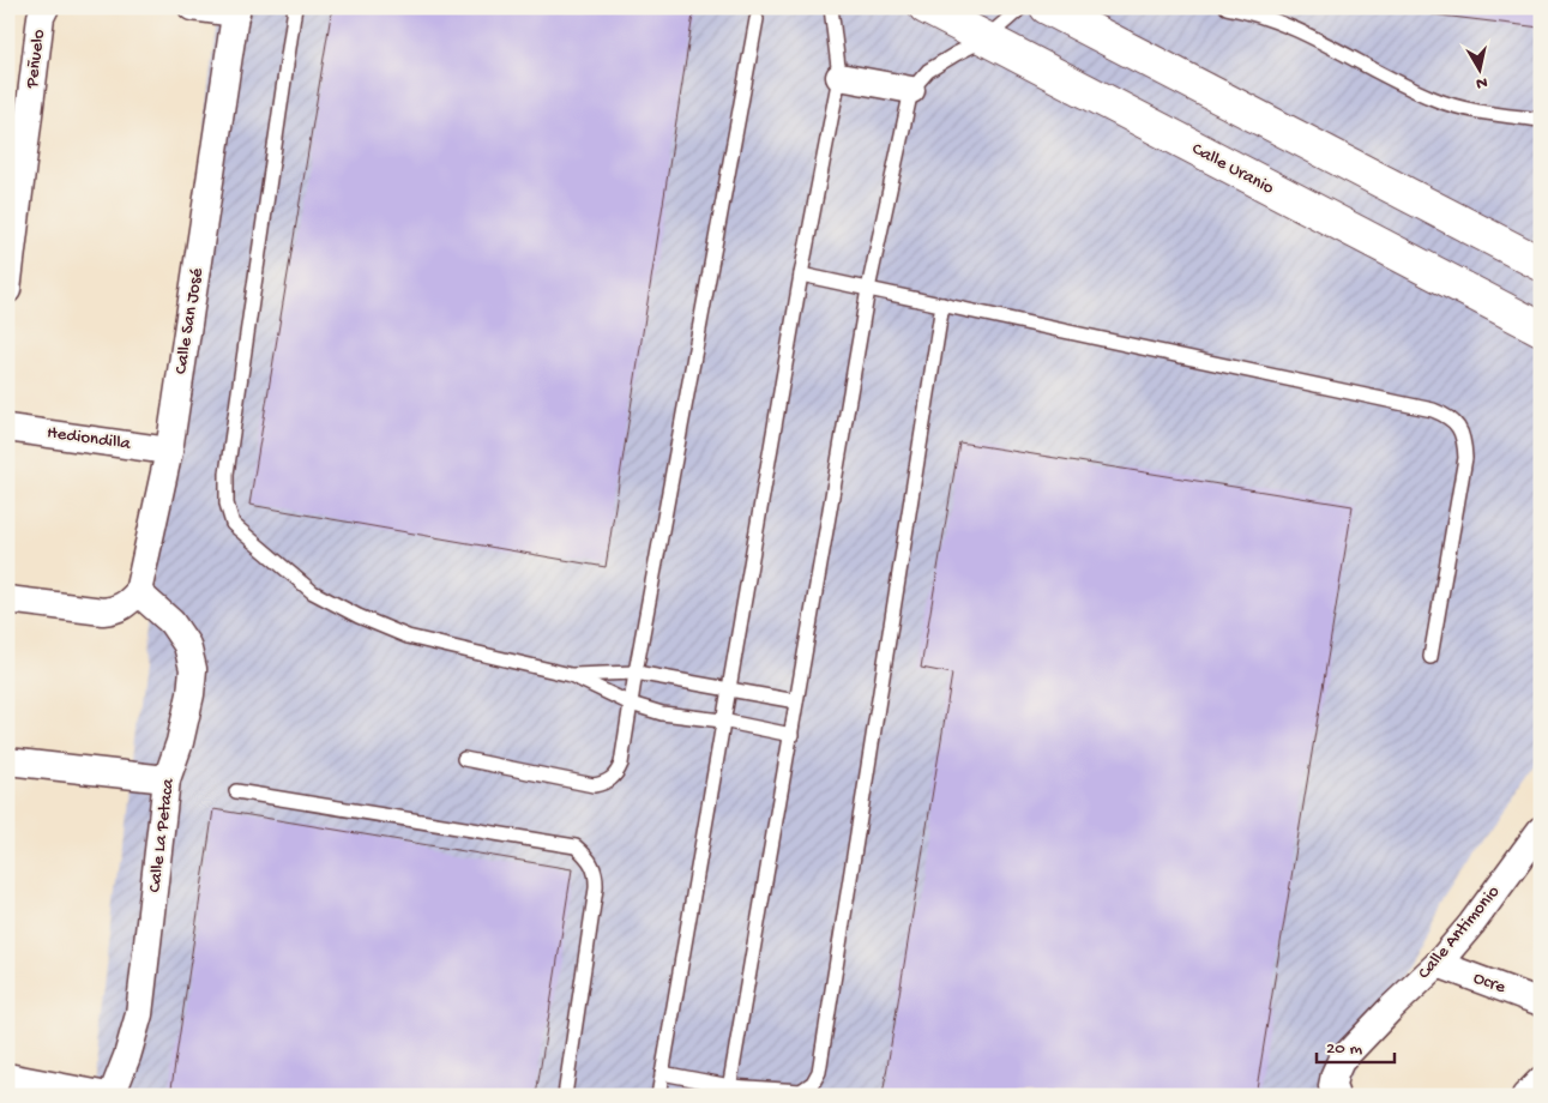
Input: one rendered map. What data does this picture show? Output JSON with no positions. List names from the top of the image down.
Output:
{
  "streets": {
    "street": [
      "Peñuelo",
      "Calle Uranio",
      "Calle San José",
      "Hediondilla",
      "Calle La Petaca",
      "Calle Antimonio",
      "Ocre"
    ]
  },
  "crossings": [
    ["Calle San José", "Hediondilla"],
    ["Calle San José", "Calle La Petaca"],
    ["Calle Antimonio", "Ocre"]
  ],
  "scale_bar": "20 m",
  "north": "bottom"
}
